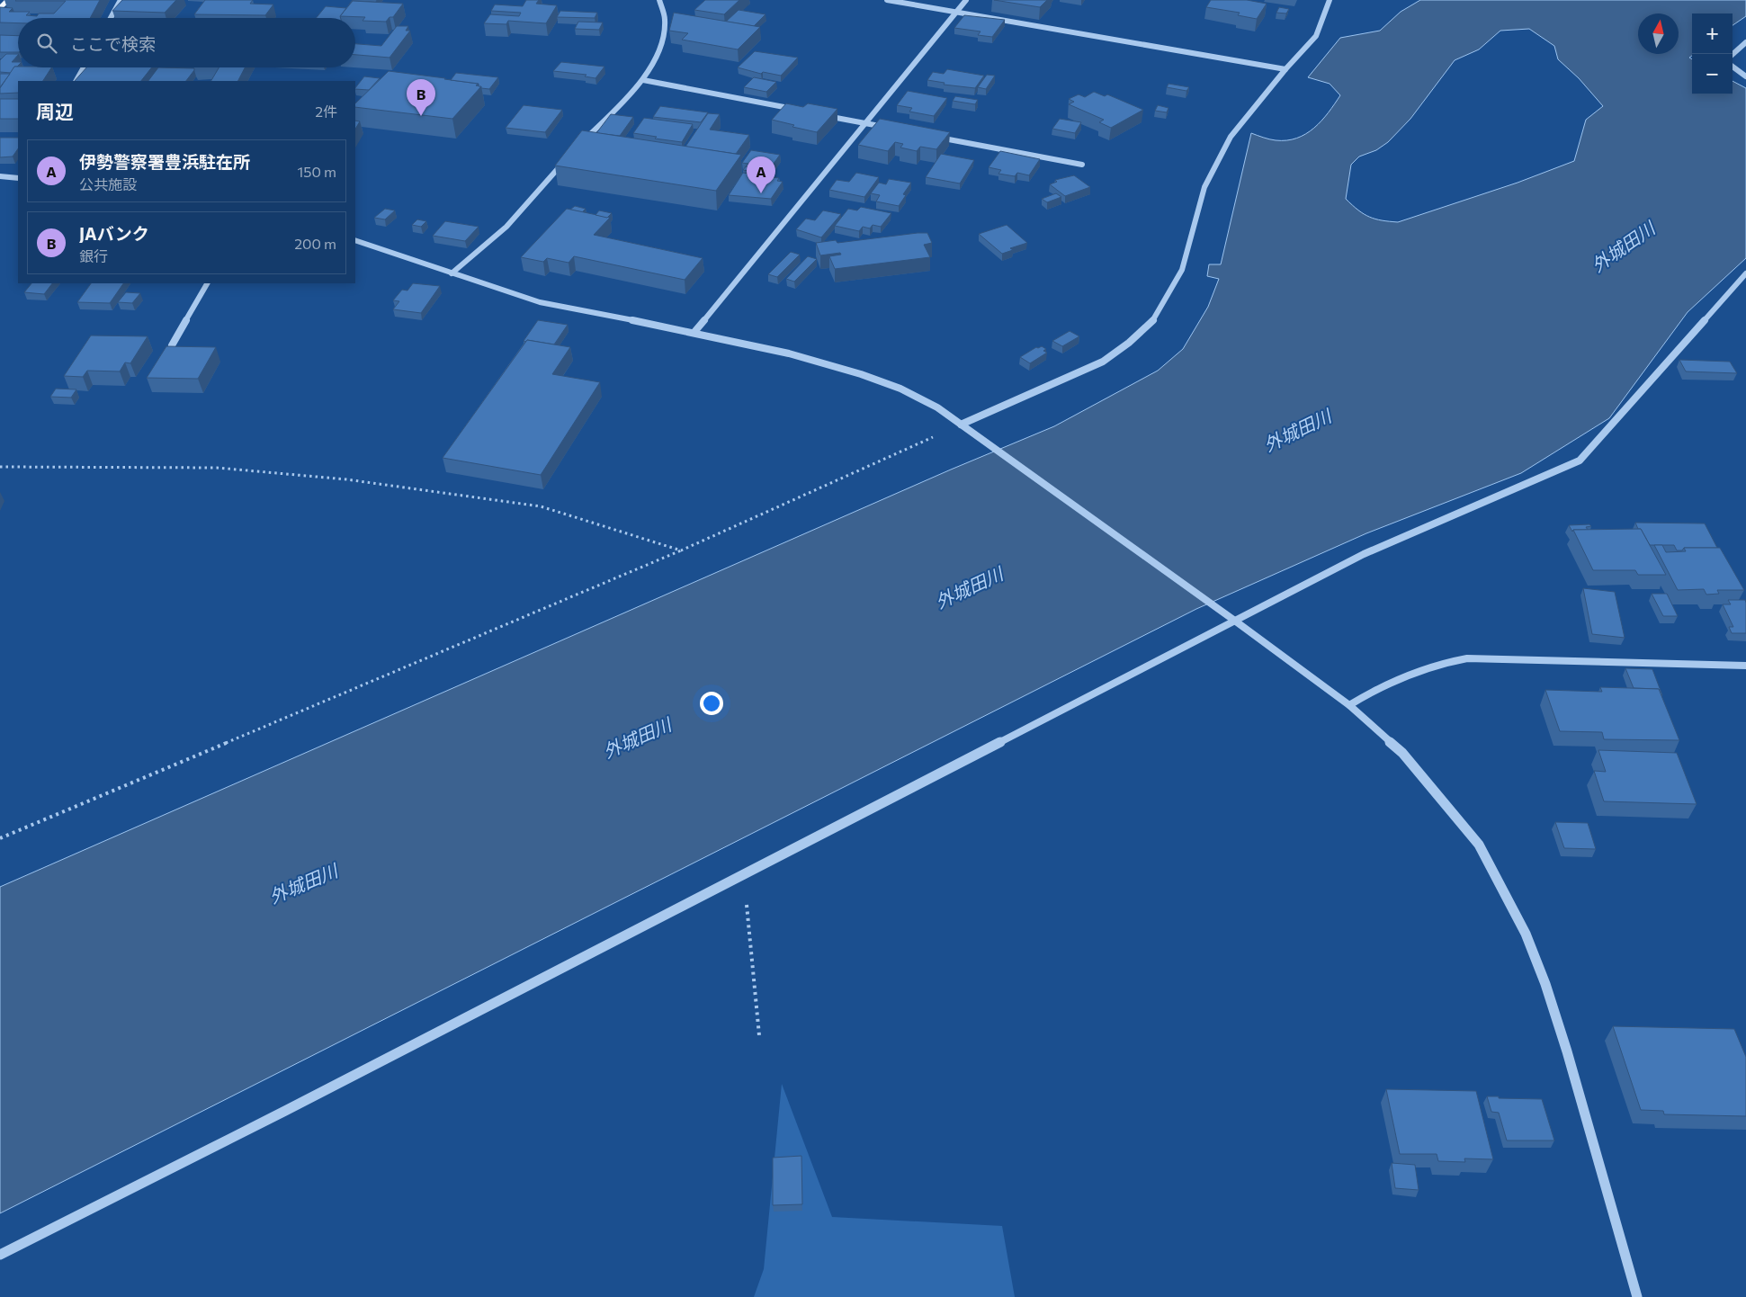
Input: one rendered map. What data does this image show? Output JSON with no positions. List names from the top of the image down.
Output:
{
  "water": ["外城田川"],
  "north": "top",
  "page": {
    "map_buttons": ["+", "−"],
    "search": "ここで検索",
    "pins": ["B", "A"],
    "heading": ["周辺", "2件"],
    "list": [
      {
        "mark": "A",
        "name": "伊勢警察署豊浜駐在所",
        "note": "公共施設",
        "value": "150 m"
      },
      {
        "mark": "B",
        "name": "JAバンク",
        "note": "銀行",
        "value": "200 m"
      }
    ]
  }
}
